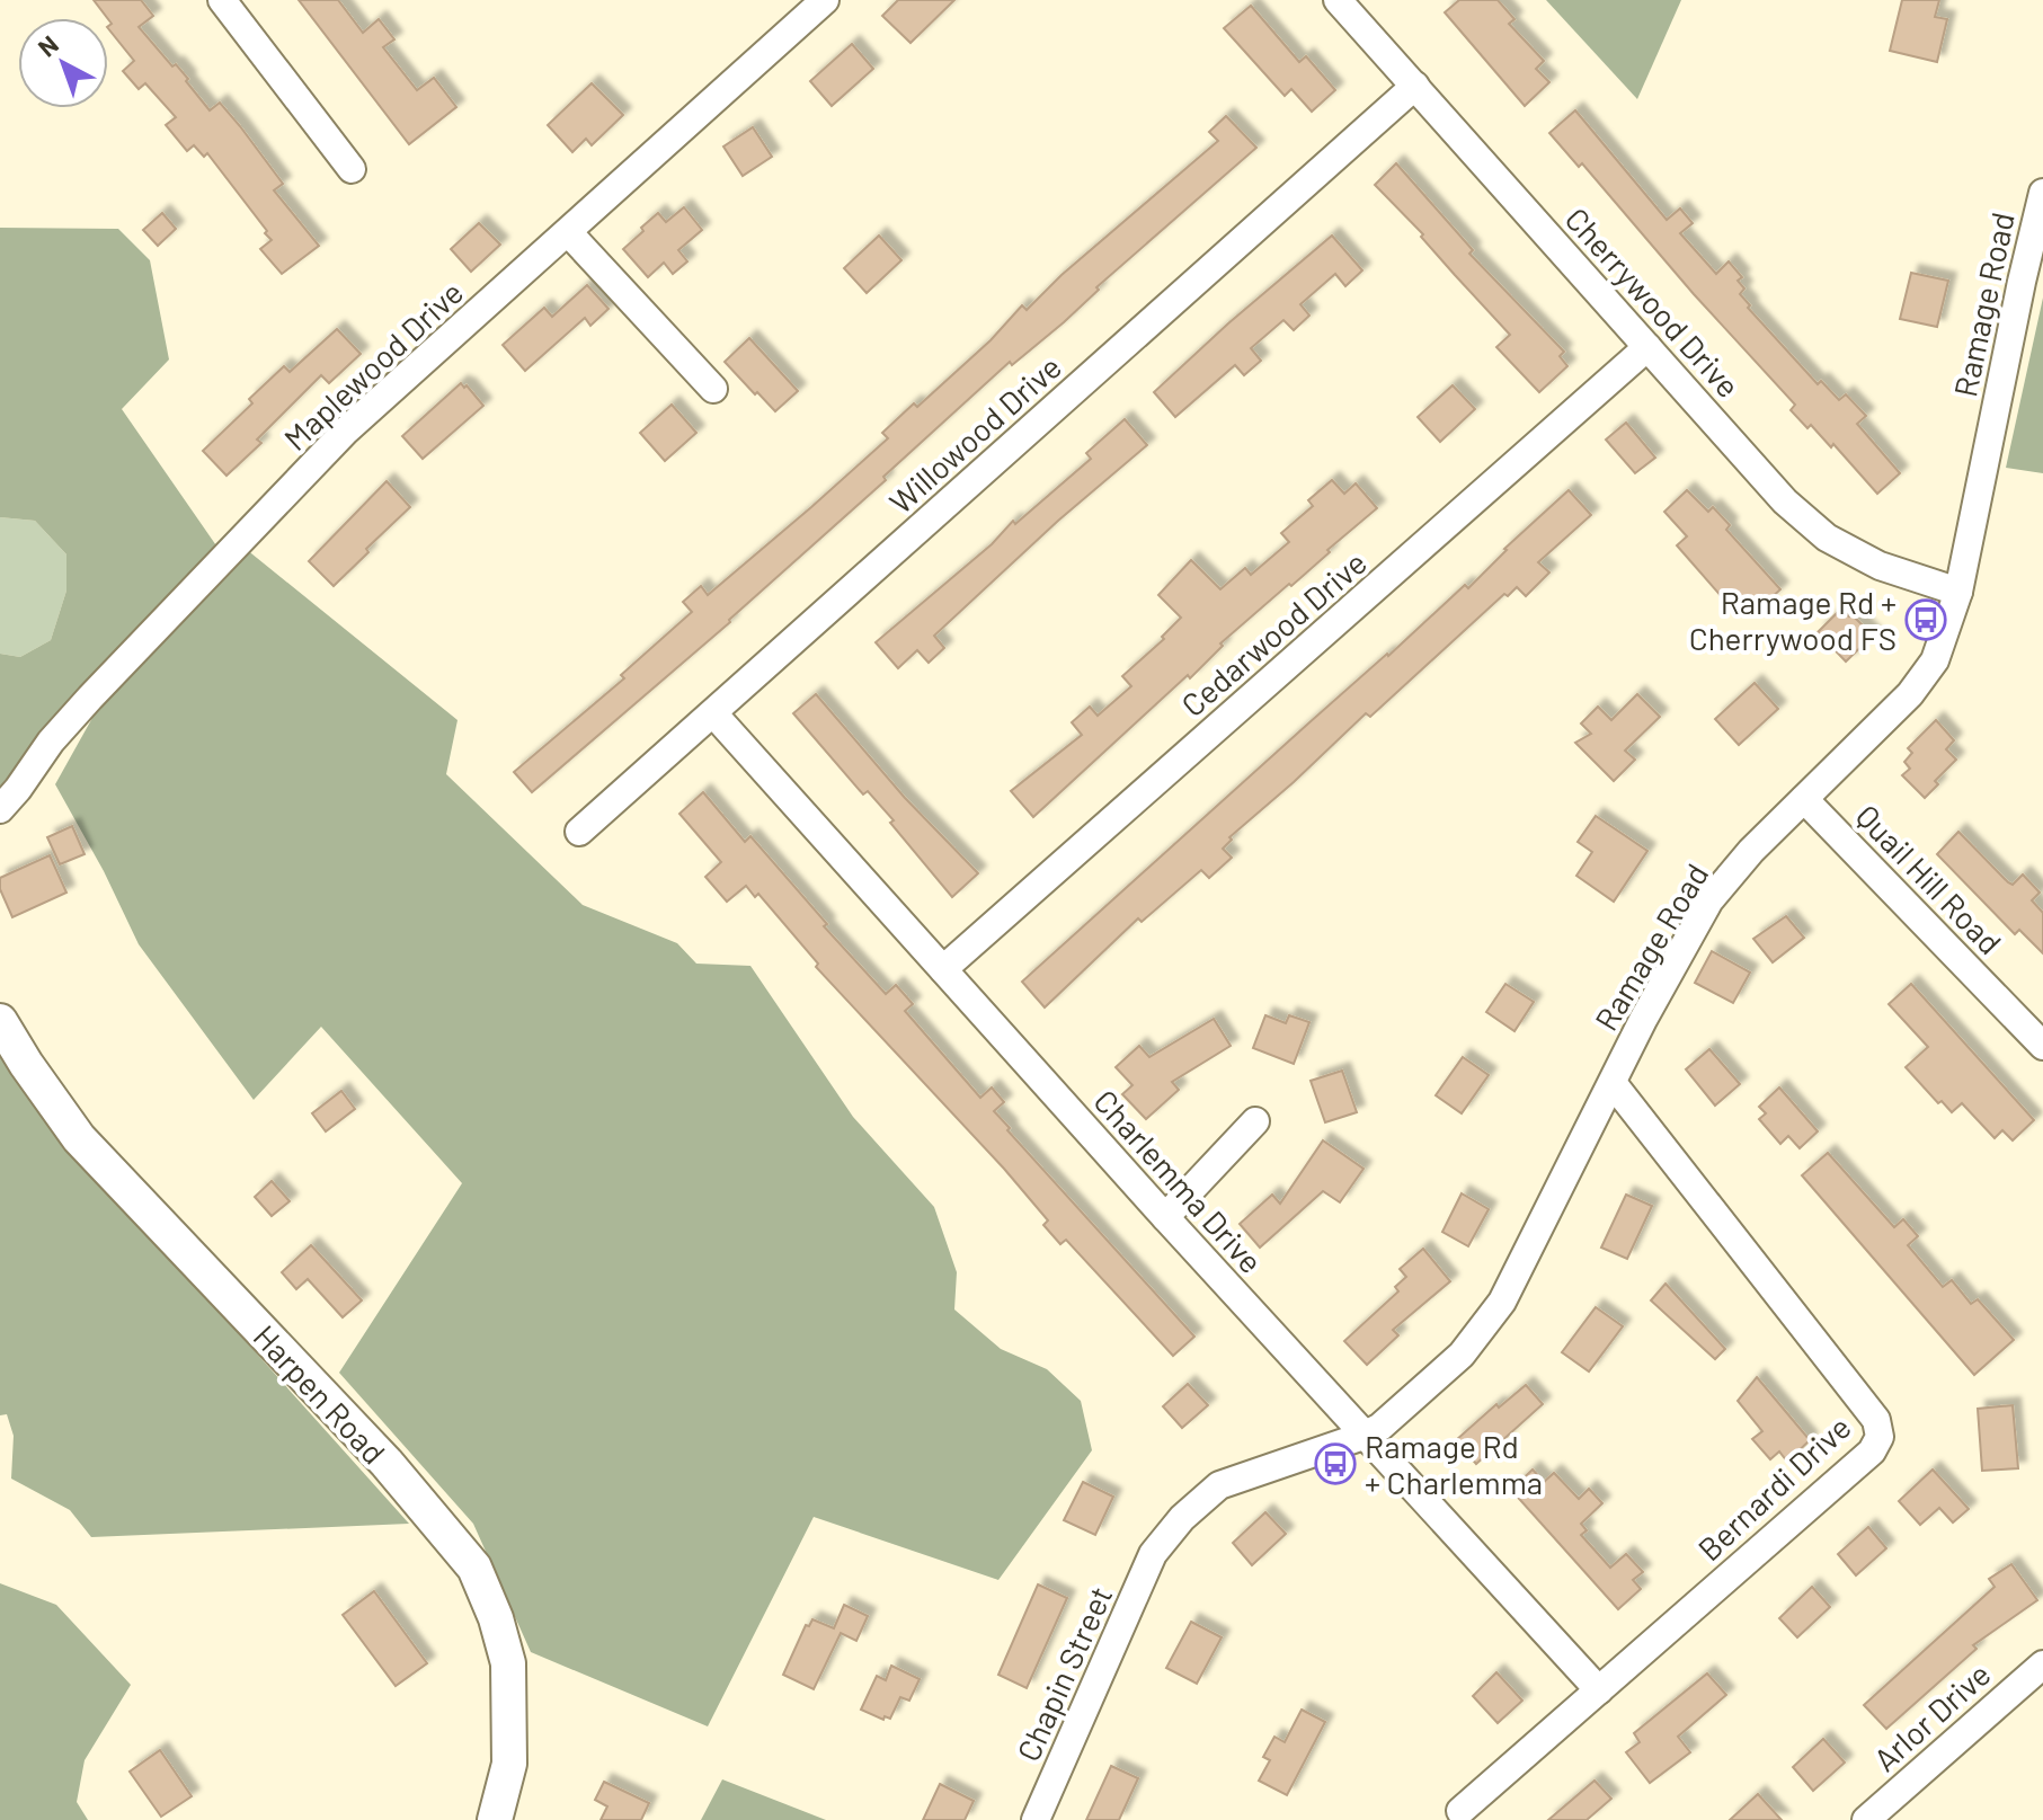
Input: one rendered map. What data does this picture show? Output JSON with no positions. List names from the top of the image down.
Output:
{
  "streets": {
    "street": [
      "Cherrywood Drive",
      "Ramage Road",
      "Maplewood Drive",
      "Willowood Drive",
      "Cedarwood Drive",
      "Quail Hill Road",
      "Charlemma Drive",
      "Harpen Road",
      "Bernardi Drive",
      "Chapin Street",
      "Arlor Drive"
    ]
  },
  "crossings": [
    ["Cherrywood Drive", "Ramage Road"],
    ["Cherrywood Drive", "Willowood Drive"],
    ["Cherrywood Drive", "Cedarwood Drive"],
    ["Ramage Road", "Quail Hill Road"],
    ["Ramage Road", "Charlemma Drive"],
    ["Ramage Road", "Bernardi Drive"],
    ["Ramage Road", "Chapin Street"],
    ["Willowood Drive", "Charlemma Drive"],
    ["Cedarwood Drive", "Charlemma Drive"],
    ["Charlemma Drive", "Bernardi Drive"]
  ],
  "places": {
    "bus stop": ["Ramage Rd + Cherrywood FS", "Ramage Rd + Charlemma"]
  },
  "north": "top left"
}
